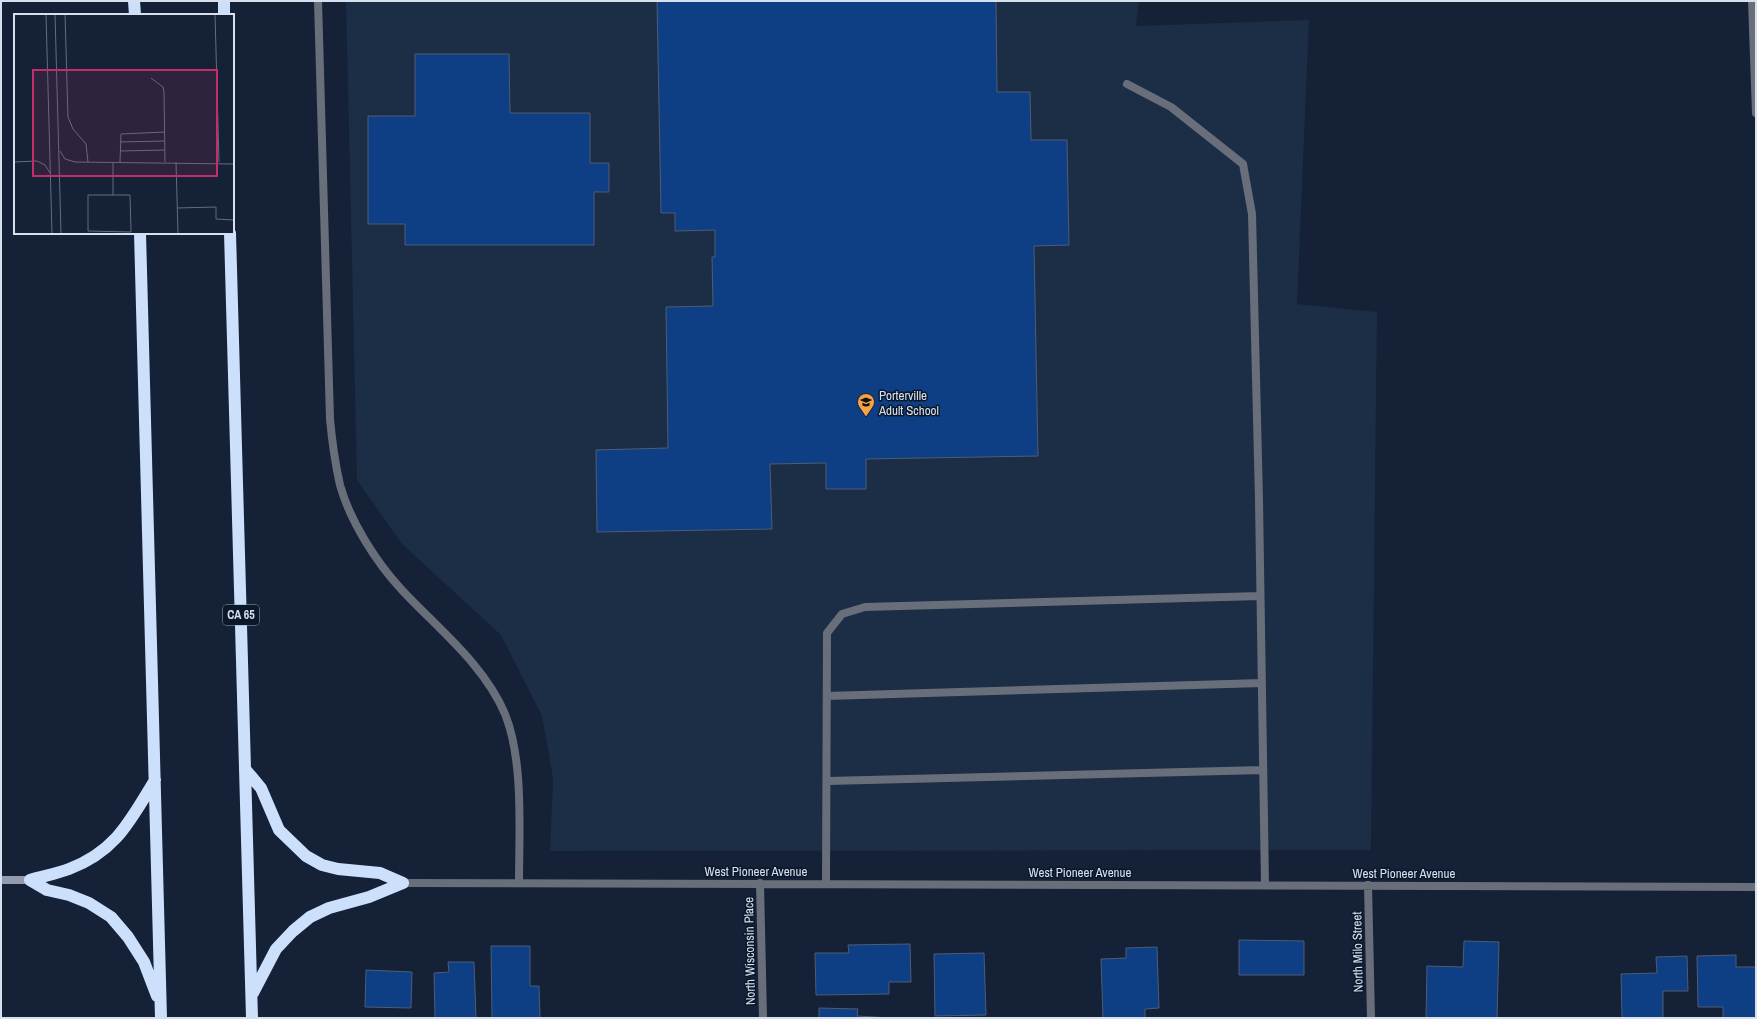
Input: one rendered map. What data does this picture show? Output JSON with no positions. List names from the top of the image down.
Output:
{
  "streets": {
    "highway": ["CA 65"],
    "street": ["West Pioneer Avenue", "North Wisconsin Place", "North Milo Street"]
  },
  "crossings": [
    ["West Pioneer Avenue", "North Wisconsin Place"],
    ["West Pioneer Avenue", "North Milo Street"]
  ],
  "places": {
    "school or university": ["Porterville Adult School"]
  }
}
